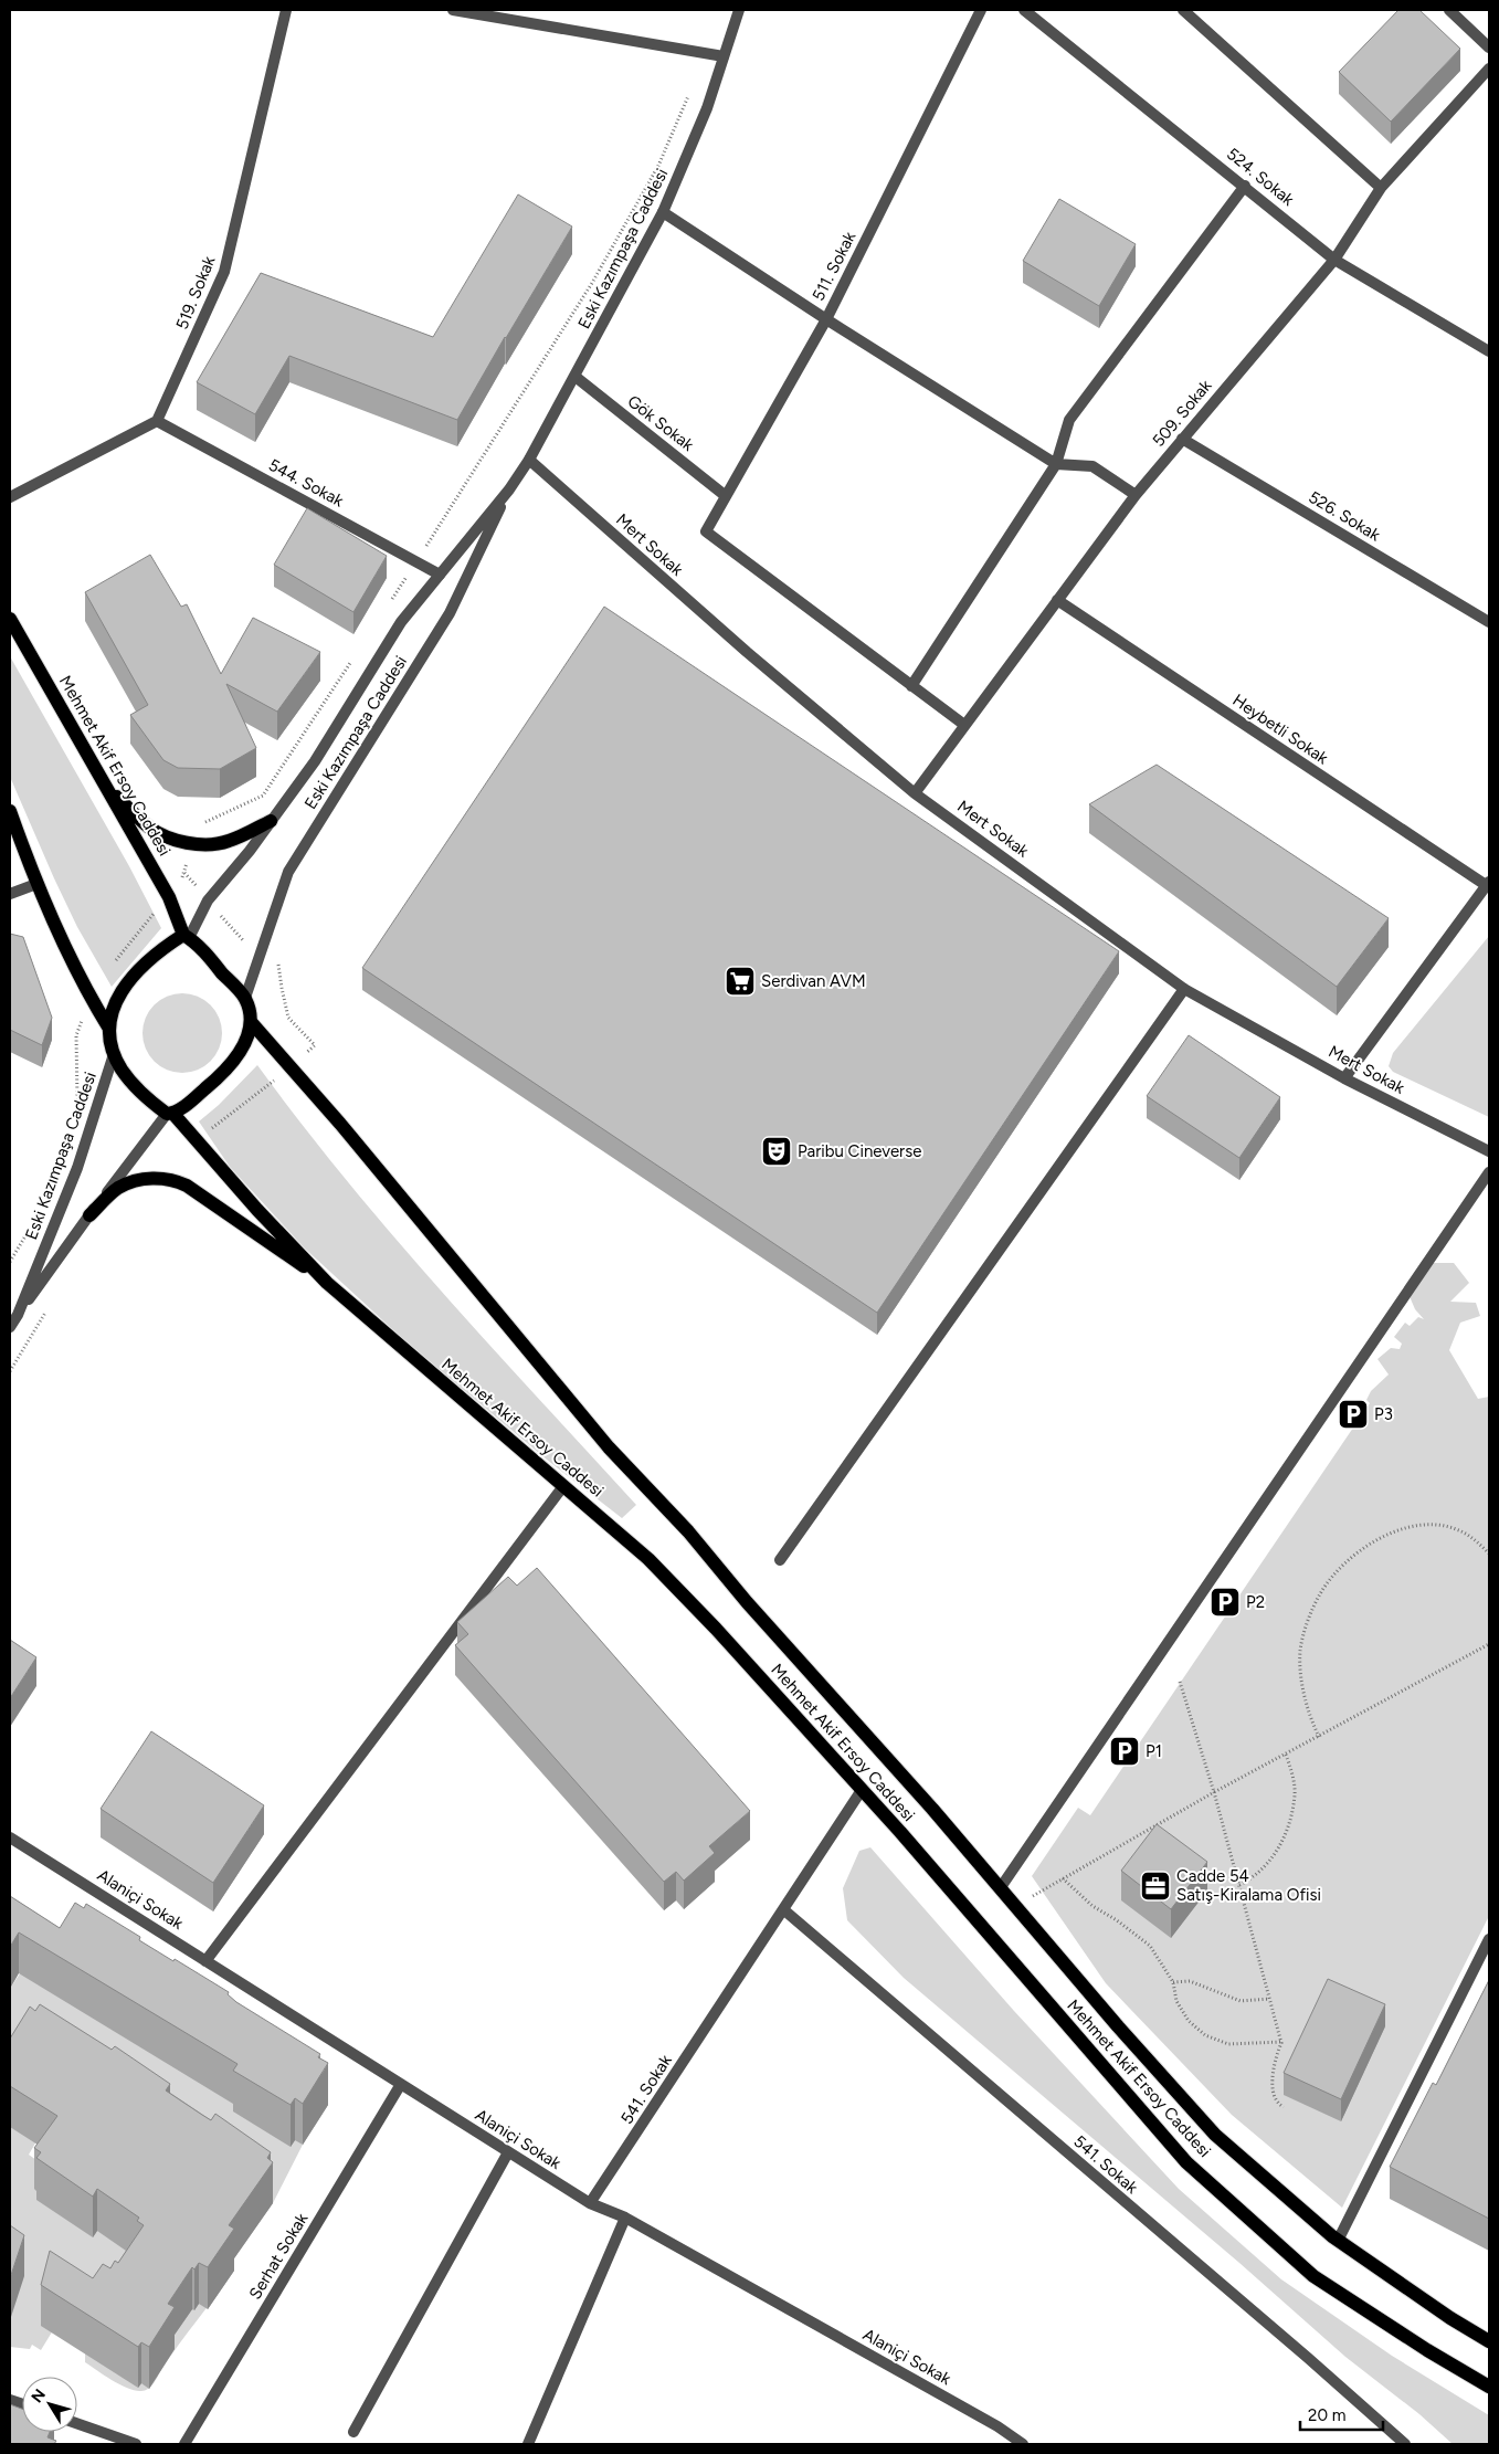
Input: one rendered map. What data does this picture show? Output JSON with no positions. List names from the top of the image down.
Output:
{
  "streets": {
    "main road": ["Mehmet Akif Ersoy Caddesi"],
    "street": [
      "524. Sokak",
      "Eski Kazımpaşa Caddesi",
      "511. Sokak",
      "519. Sokak",
      "509. Sokak",
      "Gök Sokak",
      "544. Sokak",
      "526. Sokak",
      "Mert Sokak",
      "Heybetli Sokak",
      "Alaniçi Sokak",
      "541. Sokak",
      "Serhat Sokak"
    ]
  },
  "crossings": [
    ["524. Sokak", "509. Sokak"],
    ["Eski Kazımpaşa Caddesi", "Gök Sokak"],
    ["Eski Kazımpaşa Caddesi", "544. Sokak"],
    ["Eski Kazımpaşa Caddesi", "Mert Sokak"],
    ["Eski Kazımpaşa Caddesi", "Mehmet Akif Ersoy Caddesi"],
    ["511. Sokak", "Gök Sokak"],
    ["519. Sokak", "544. Sokak"],
    ["509. Sokak", "526. Sokak"],
    ["509. Sokak", "Mert Sokak"],
    ["509. Sokak", "Heybetli Sokak"],
    ["Mehmet Akif Ersoy Caddesi", "541. Sokak"],
    ["Alaniçi Sokak", "541. Sokak"],
    ["Alaniçi Sokak", "Serhat Sokak"]
  ],
  "places": {
    "supermarket": ["Serdivan AVM"],
    "theatre": ["Paribu Cineverse"],
    "parking": ["P3", "P2", "P1"],
    "office": ["Cadde 54 Satış-Kiralama Ofisi"]
  },
  "scale_bar": "20 m",
  "north": "top left"
}
